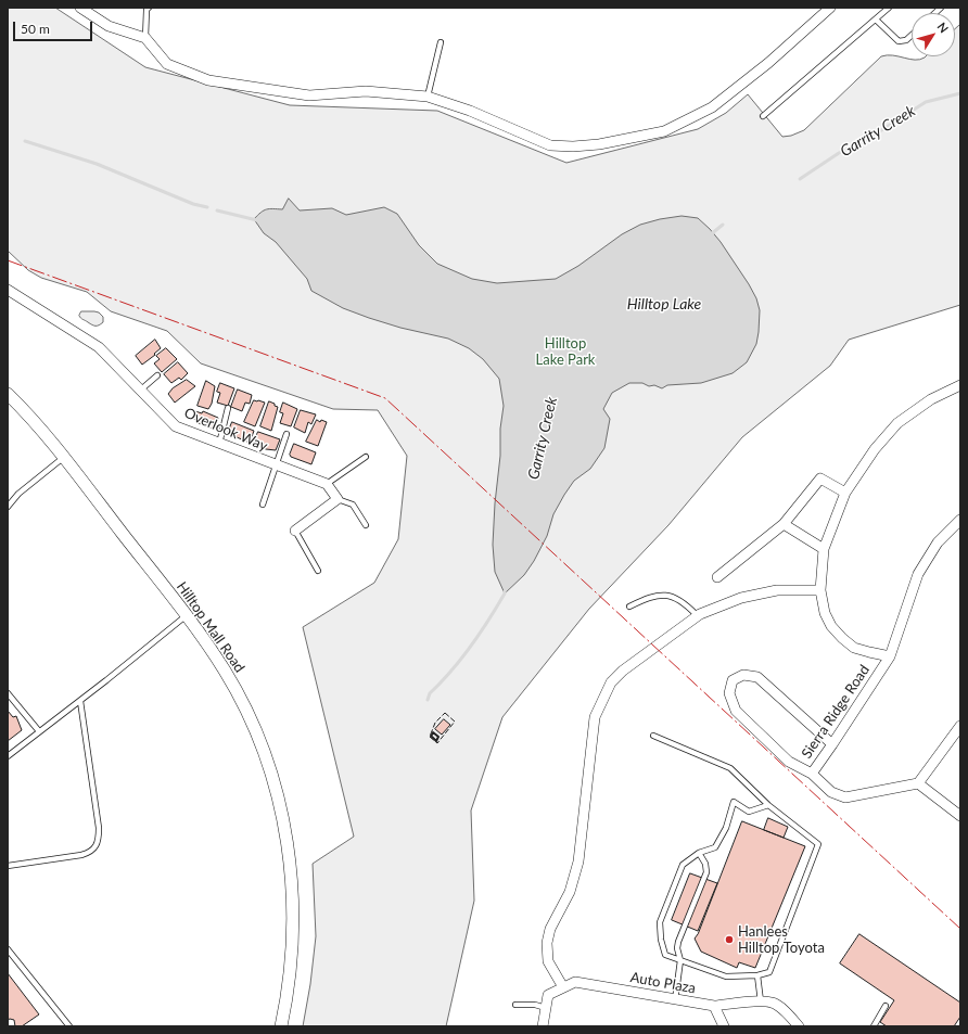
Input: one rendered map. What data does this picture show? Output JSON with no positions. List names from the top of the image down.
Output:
{
  "streets": {
    "street": [
      "Overlook Way",
      "Hilltop Mall Road",
      "Sierra Ridge Road",
      "Auto Plaza"
    ]
  },
  "water": ["Garrity Creek", "Hilltop Lake"],
  "parks": ["Hilltop Lake Park"],
  "places": ["Hanlees Hilltop Toyota"],
  "scale_bar": "50 m",
  "north": "top right"
}
